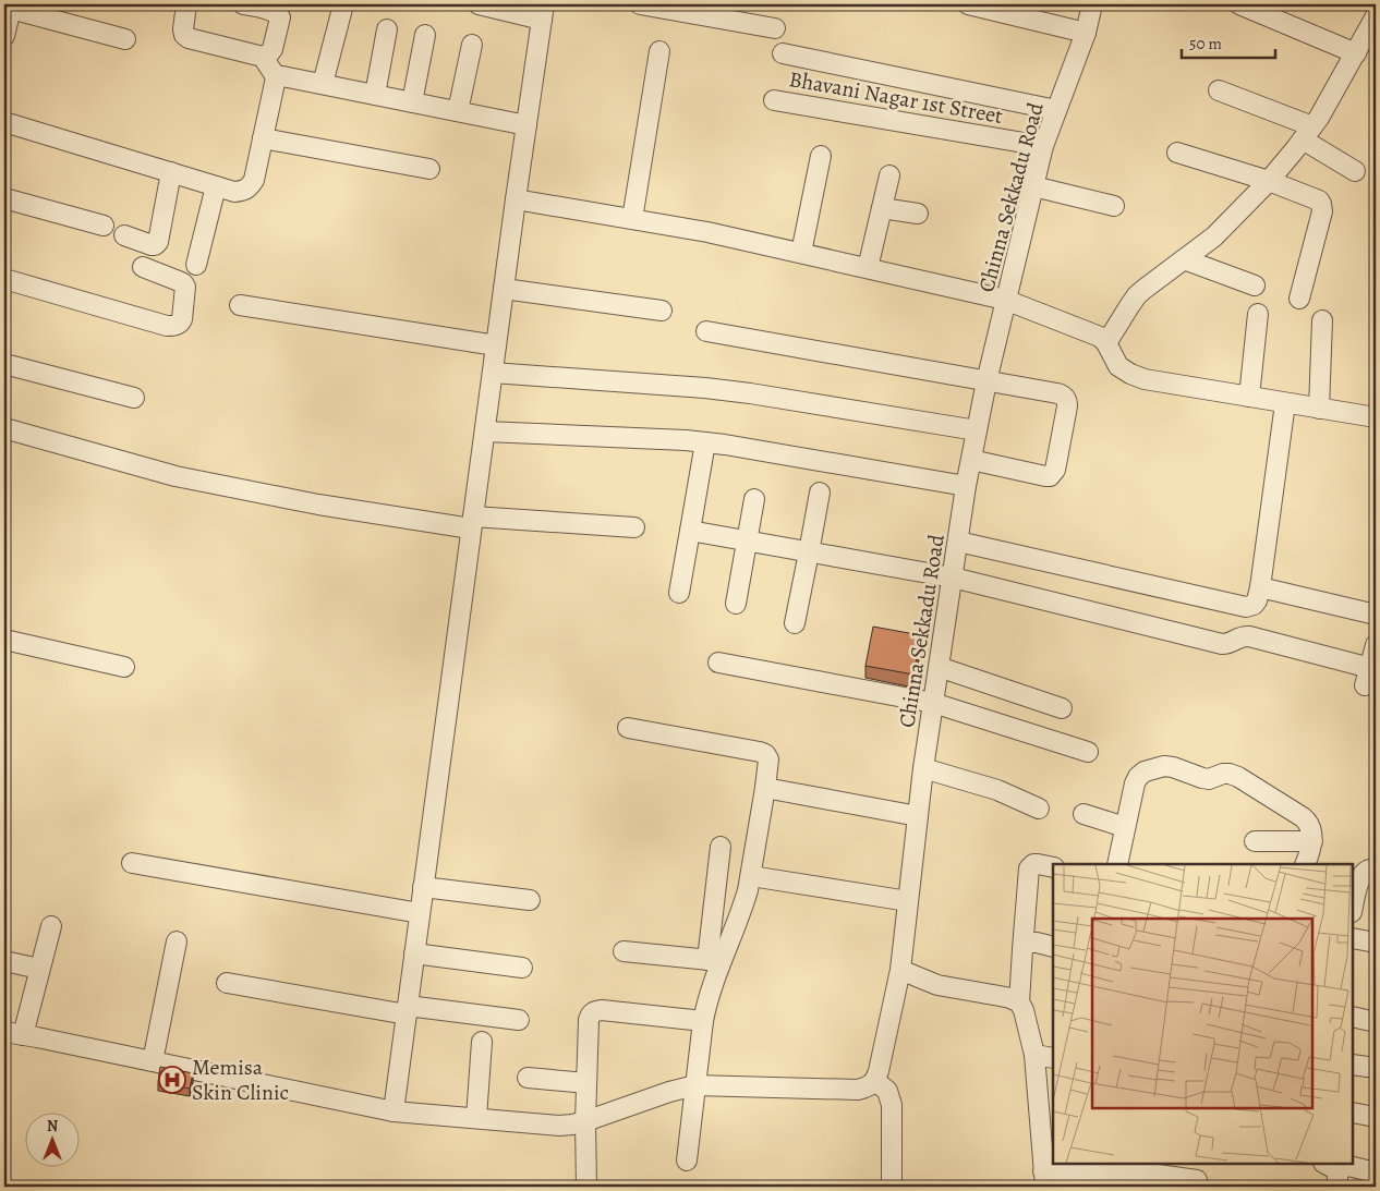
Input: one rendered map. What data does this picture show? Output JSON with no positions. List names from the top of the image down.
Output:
{
  "streets": {
    "street": ["Bhavani Nagar 1st Street", "Chinna Sekkadu Road"]
  },
  "crossings": [
    ["Bhavani Nagar 1st Street", "Chinna Sekkadu Road"]
  ],
  "places": {
    "hospital": ["Memisa Skin Clinic"]
  },
  "scale_bar": "50 m",
  "north": "top"
}
